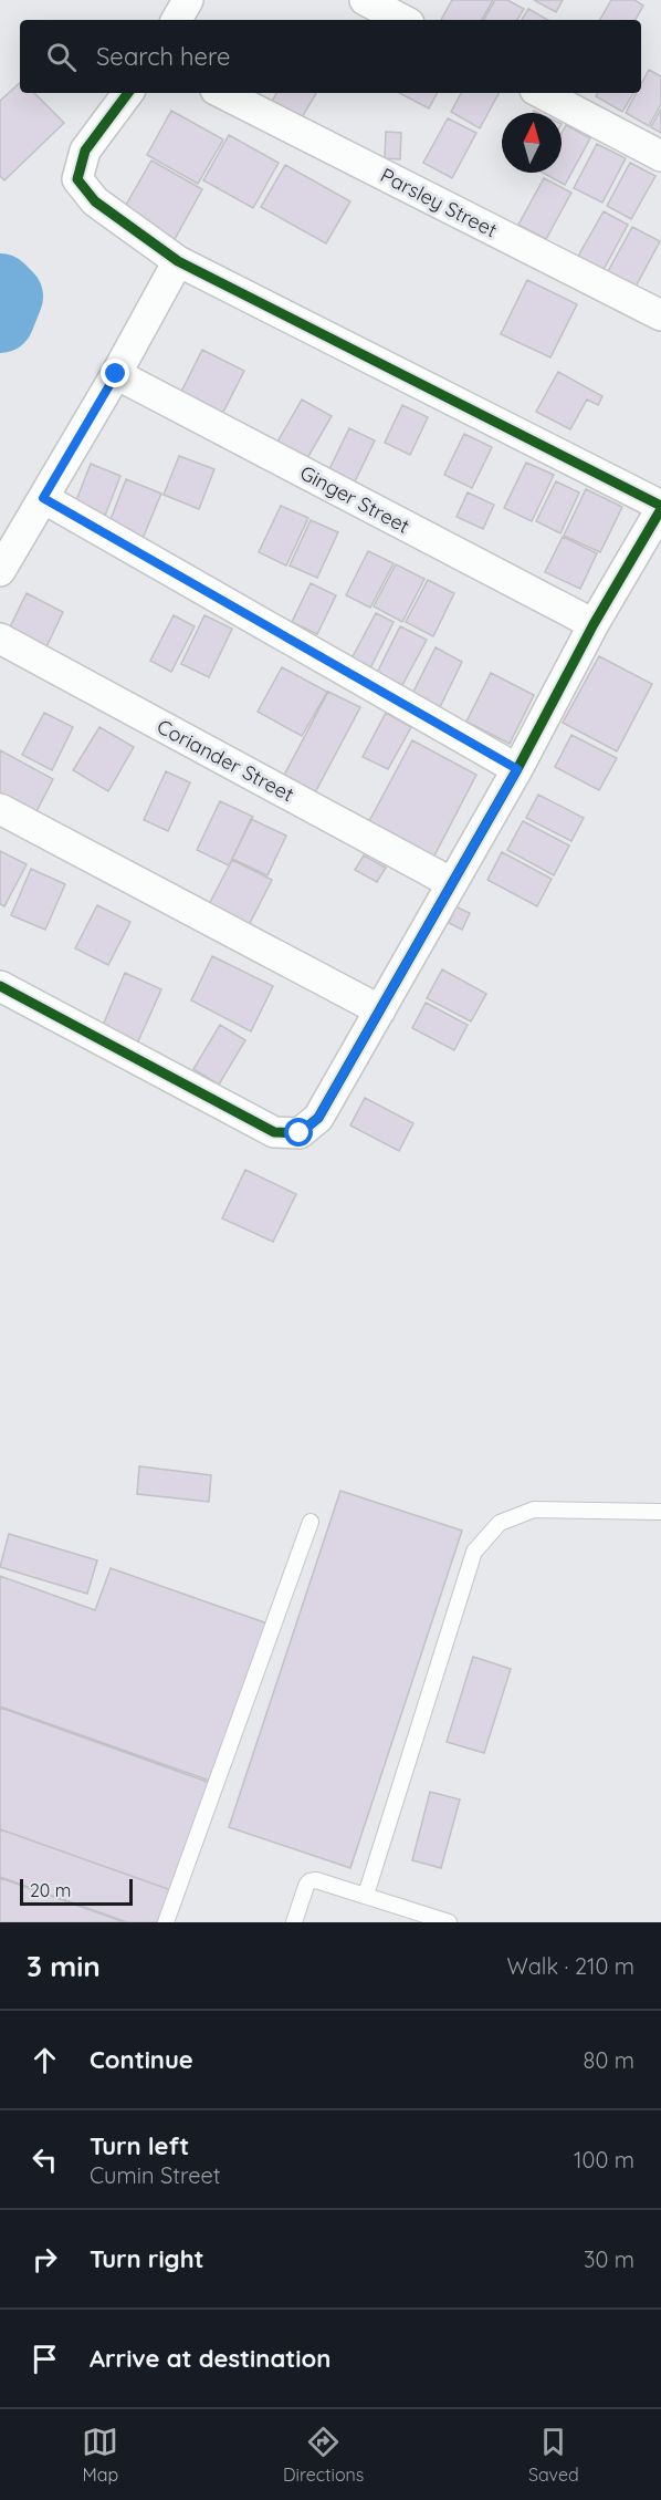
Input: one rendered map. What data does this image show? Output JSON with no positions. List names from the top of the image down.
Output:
{
  "streets": {
    "street": ["Parsley Street", "Ginger Street", "Coriander Street"]
  },
  "scale_bar": "20 m",
  "north": "top",
  "page": {
    "search": "Search here",
    "scale": "20 m",
    "heading": ["3 min", "Walk · 210 m"],
    "list": [
      ["Continue", "80 m"],
      ["Turn left", "Cumin Street", "100 m"],
      ["Turn right", "30 m"],
      "Arrive at destination"
    ],
    "nav": ["Map", "Directions", "Saved"]
  }
}
